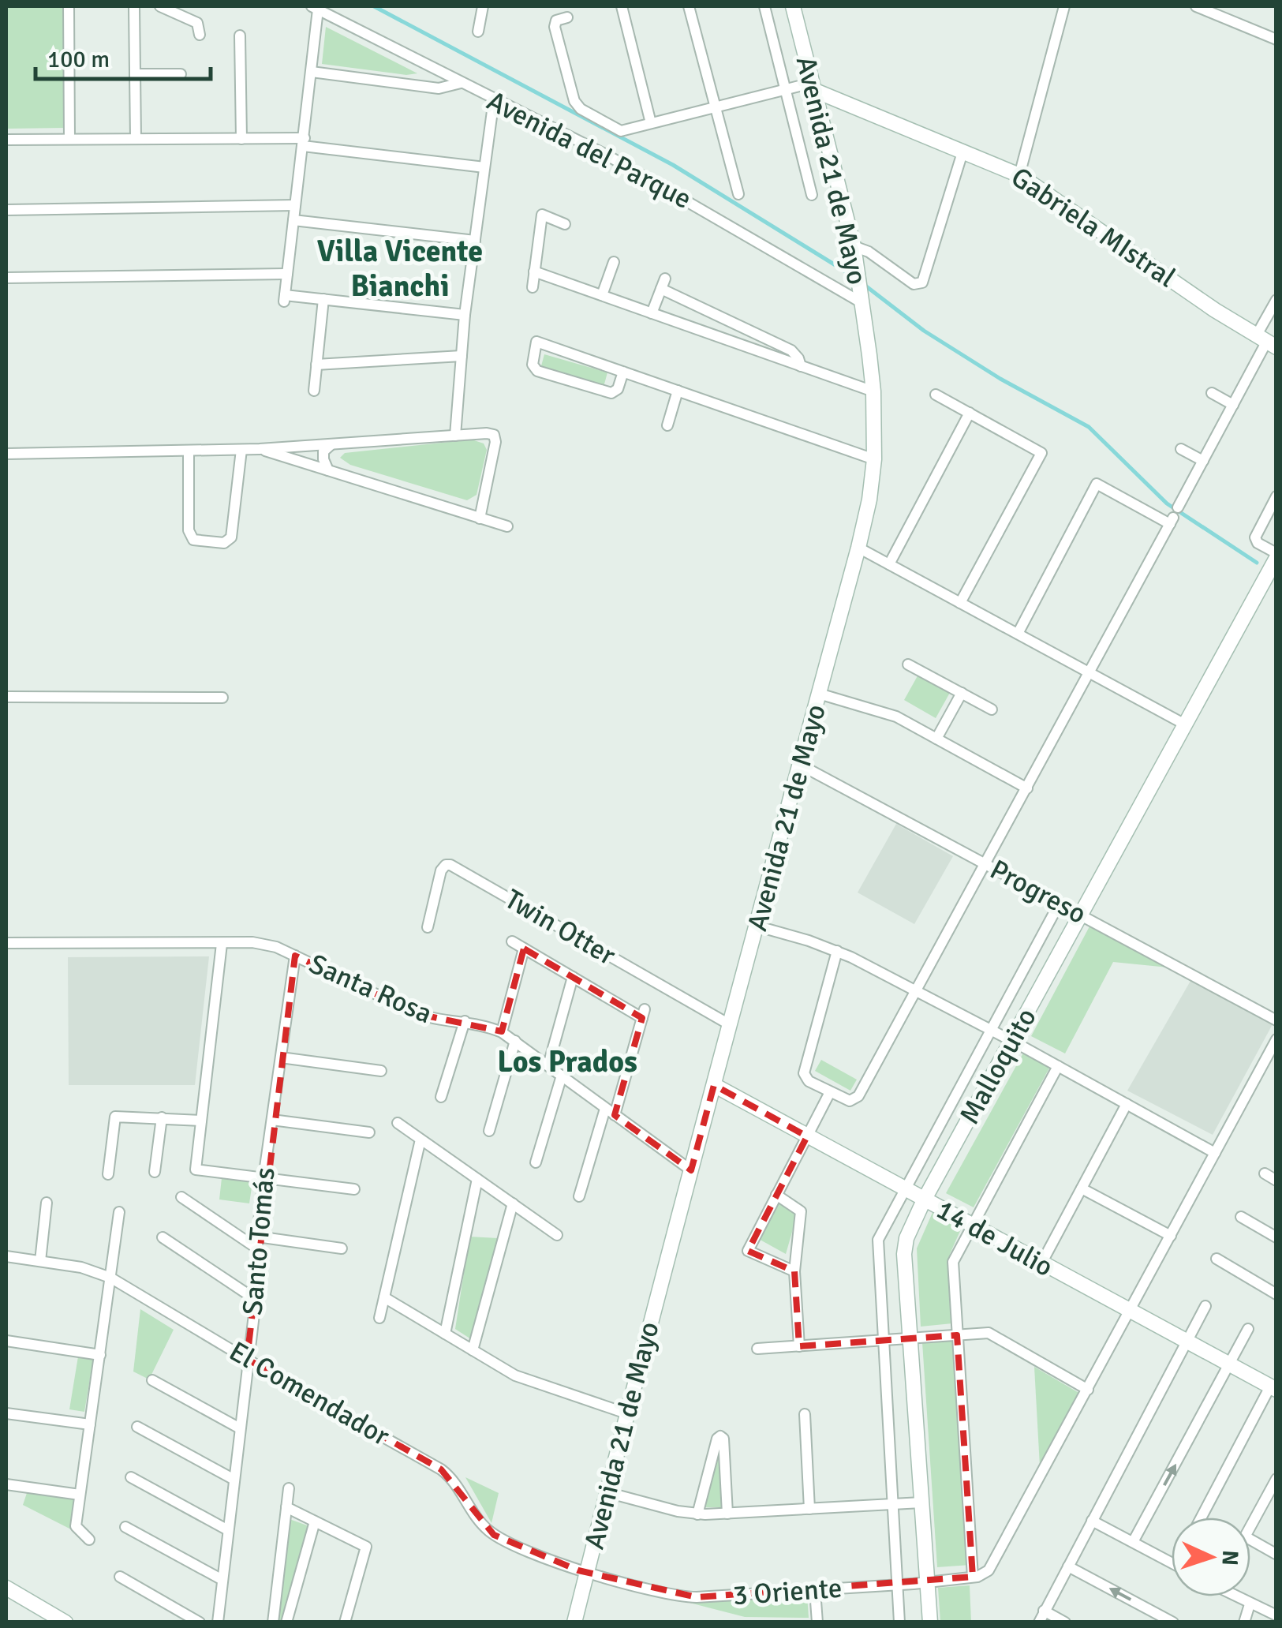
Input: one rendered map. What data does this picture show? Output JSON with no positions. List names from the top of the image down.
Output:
{
  "streets": {
    "street": [
      "Avenida del Parque",
      "Avenida 21 de Mayo",
      "Gabriela MIstral",
      "Progreso",
      "Twin Otter",
      "Santa Rosa",
      "Malloquito",
      "14 de Julio",
      "Santo Tomás",
      "El Comendador",
      "3 Oriente"
    ]
  },
  "crossings": [
    ["Avenida del Parque", "Avenida 21 de Mayo"],
    ["Avenida 21 de Mayo", "Gabriela MIstral"],
    ["Avenida 21 de Mayo", "Progreso"],
    ["Avenida 21 de Mayo", "Twin Otter"],
    ["Avenida 21 de Mayo", "Santa Rosa"],
    ["Avenida 21 de Mayo", "14 de Julio"],
    ["Avenida 21 de Mayo", "El Comendador"],
    ["Avenida 21 de Mayo", "3 Oriente"],
    ["Progreso", "Malloquito"],
    ["Santa Rosa", "Santo Tomás"],
    ["Malloquito", "14 de Julio"],
    ["Malloquito", "3 Oriente"],
    ["Santo Tomás", "El Comendador"],
    ["El Comendador", "3 Oriente"]
  ],
  "districts": ["Villa Vicente Bianchi", "Los Prados"],
  "scale_bar": "100 m",
  "north": "right"
}
